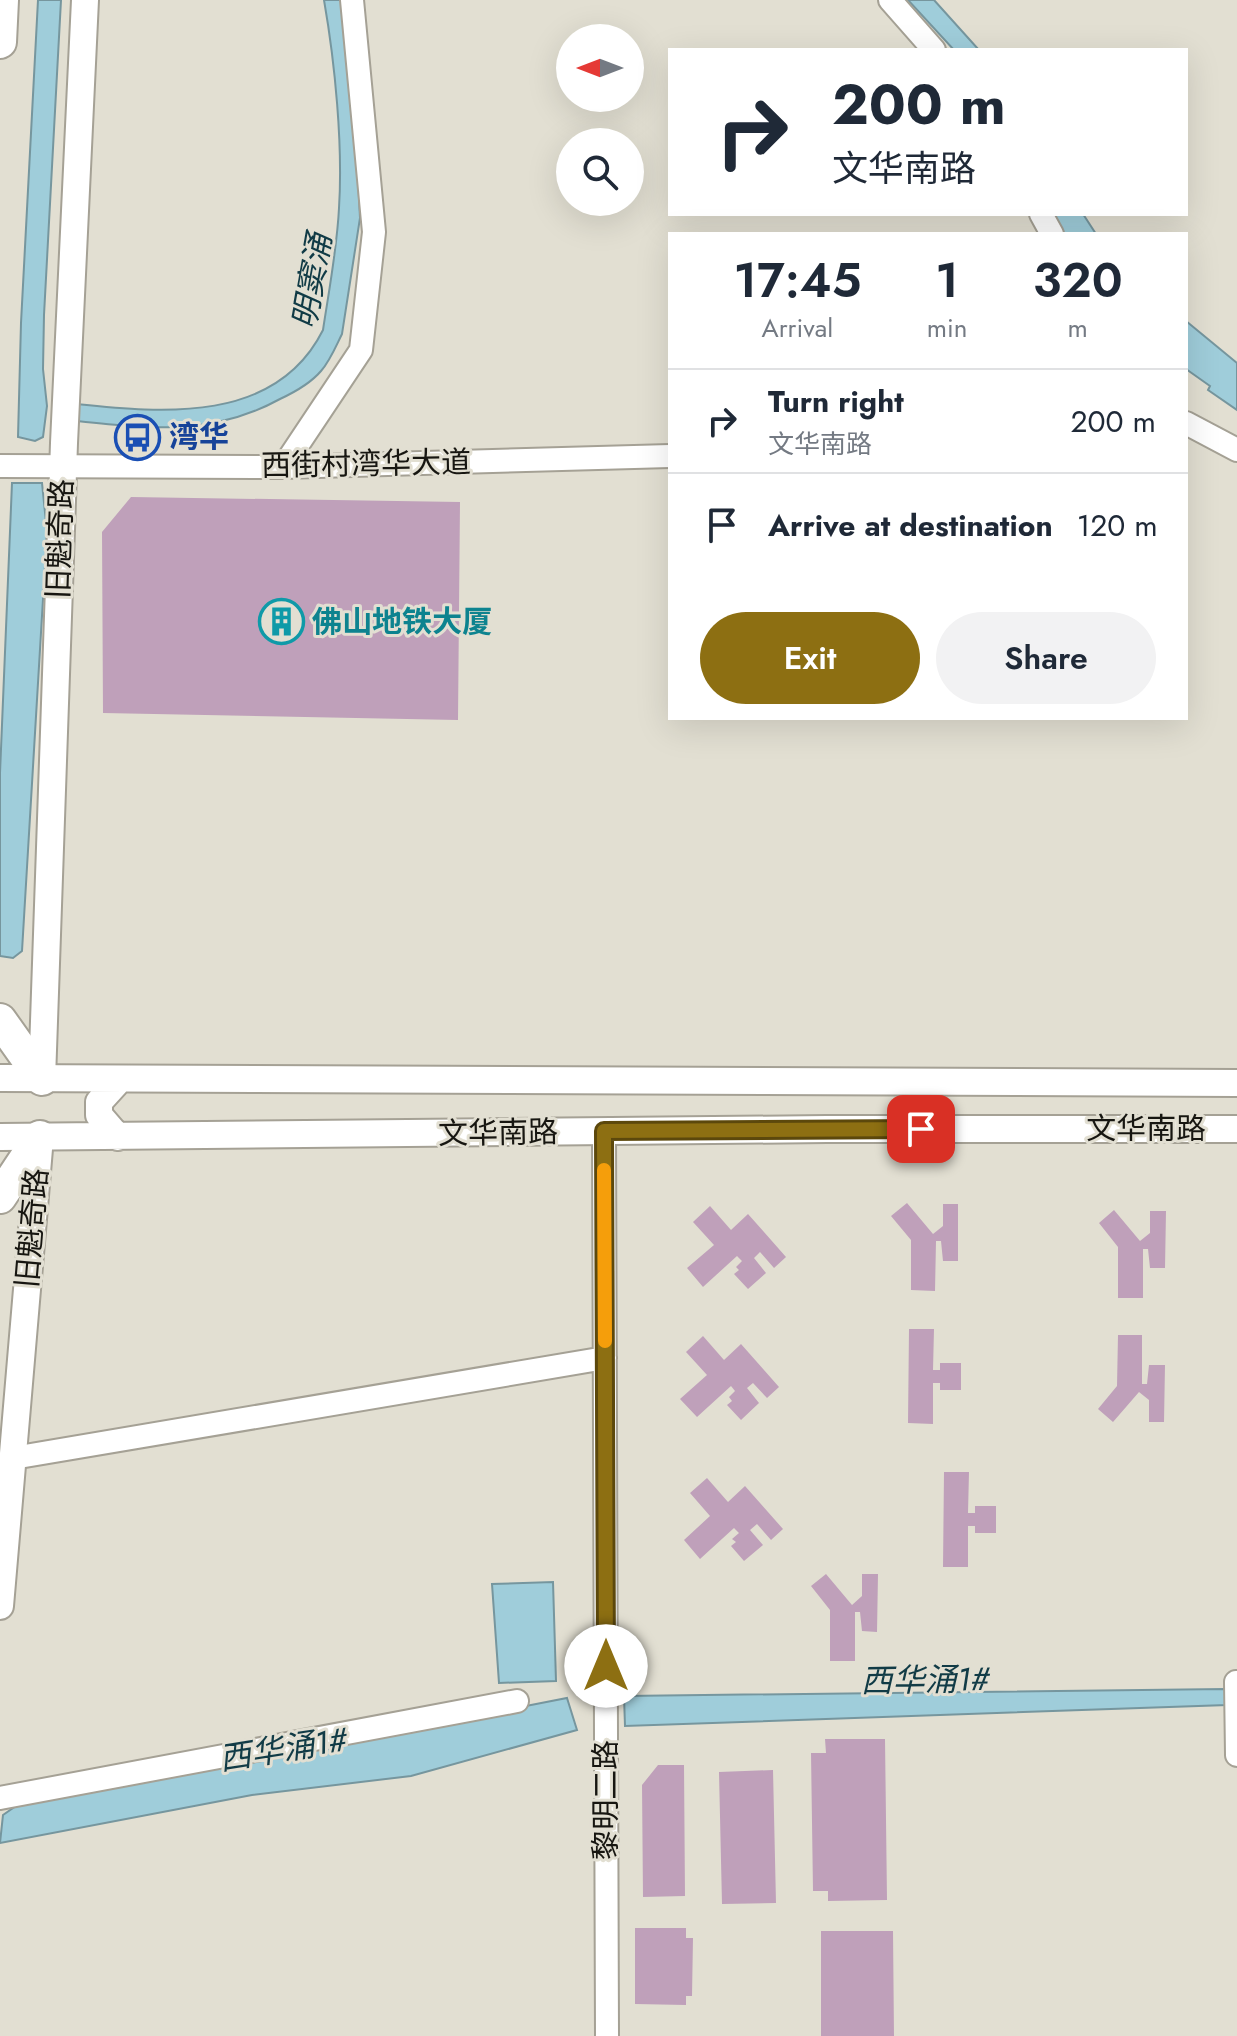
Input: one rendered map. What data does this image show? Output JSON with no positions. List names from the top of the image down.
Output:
{
  "streets": {
    "main road": ["旧魁奇路", "文华南路"],
    "street": ["西街村湾华大道", "黎明二路"]
  },
  "crossings": [
    ["西街村湾华大道", "旧魁奇路"],
    ["旧魁奇路", "文华南路"],
    ["文华南路", "黎明二路"]
  ],
  "water": ["明窦涌", "西华涌1#"],
  "places": {
    "bus stop": ["湾华"],
    "building": ["佛山地铁大厦"]
  },
  "north": "left",
  "page": {
    "turn": ["200 m", "文华南路"],
    "eta": [
      "17:45",
      "Arrival",
      "1",
      "min",
      "320",
      "m"
    ],
    "list": [
      {
        "name": "Turn right",
        "note": "文华南路",
        "value": "200 m"
      },
      {
        "name": "Arrive at destination",
        "value": "120 m"
      }
    ],
    "buttons": ["Exit", "Share"]
  }
}
